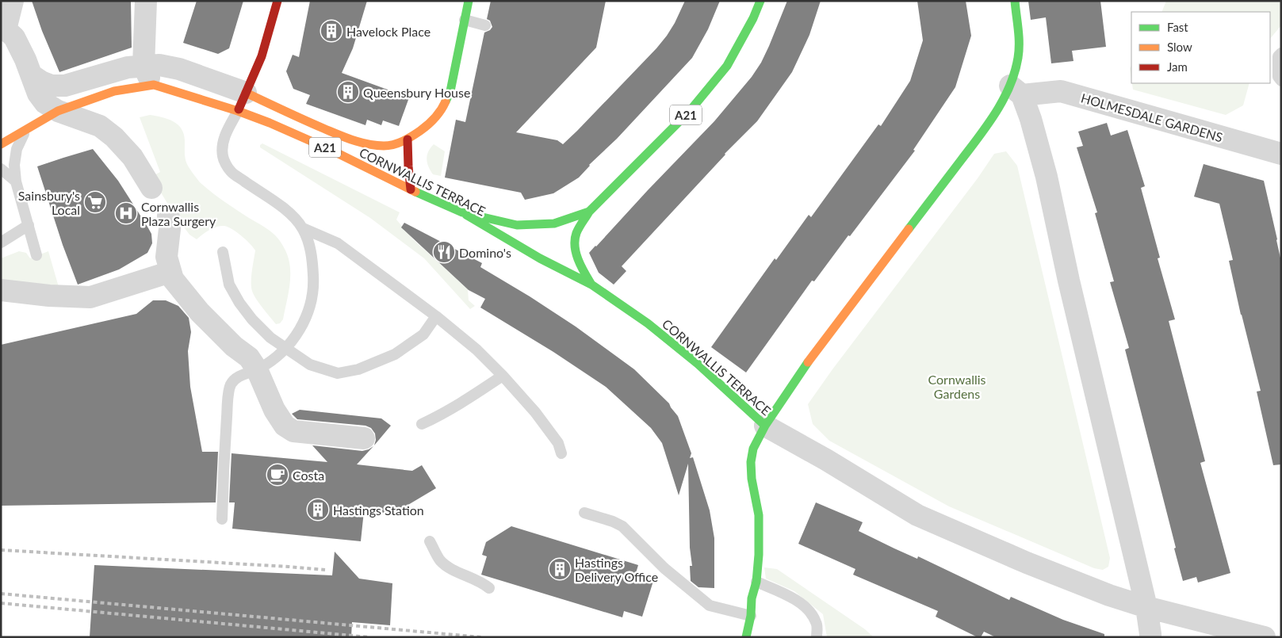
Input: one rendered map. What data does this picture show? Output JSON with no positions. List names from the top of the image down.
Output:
{
  "streets": {
    "main road": ["A21", "CORNWALLIS TERRACE"],
    "street": ["HOLMESDALE GARDENS"]
  },
  "crossings": [
    ["A21", "CORNWALLIS TERRACE"]
  ],
  "parks": ["Cornwallis Gardens"],
  "places": {
    "building": [
      "Havelock Place",
      "Queensbury House",
      "Hastings Station",
      "Hastings Delivery Office"
    ],
    "supermarket": ["Sainsbury's Local"],
    "hospital": ["Cornwallis Plaza Surgery"],
    "restaurant": ["Domino's"],
    "cafe": ["Costa"]
  },
  "legend": ["Fast", "Slow", "Jam"]
}
